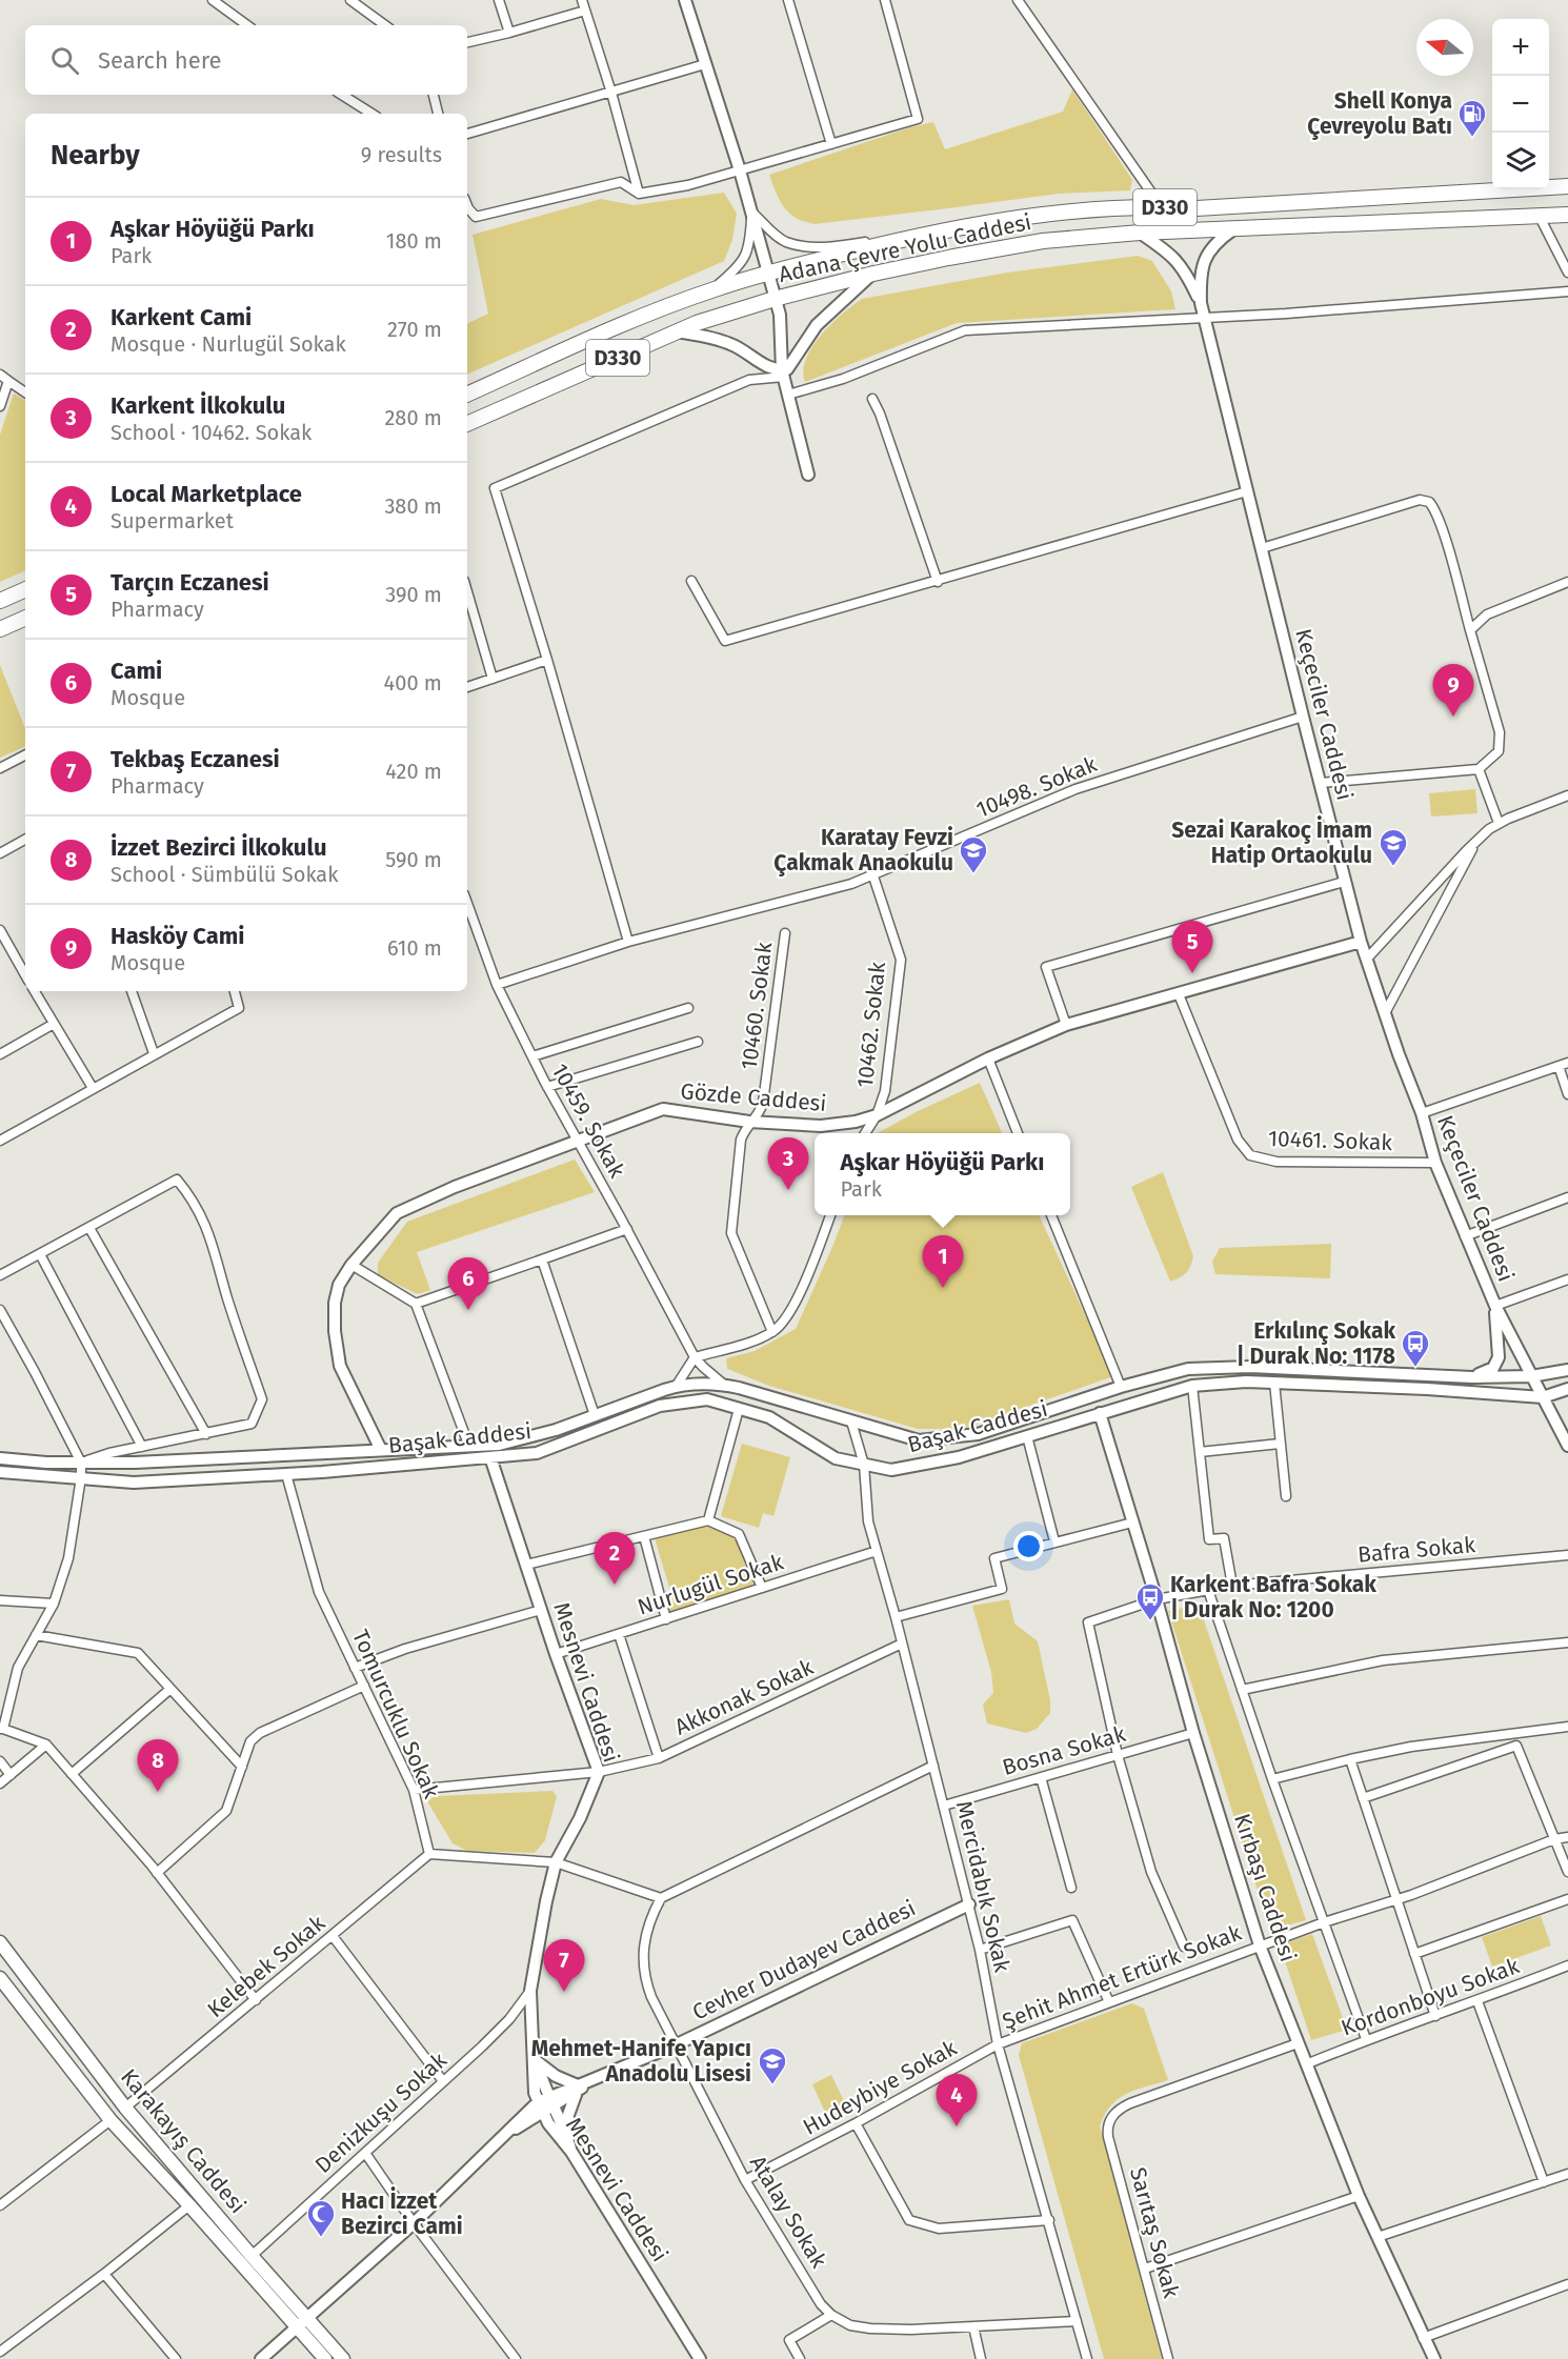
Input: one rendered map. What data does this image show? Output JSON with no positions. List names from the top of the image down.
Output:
{
  "streets": {
    "highway": ["D330", "Adana Çevre Yolu Caddesi"],
    "main road": ["Karakayış Caddesi"],
    "street": [
      "Keçeciler Caddesi",
      "10498. Sokak",
      "10460. Sokak",
      "10462. Sokak",
      "Gözde Caddesi",
      "10459. Sokak",
      "10461. Sokak",
      "Başak Caddesi",
      "Bafra Sokak",
      "Nurlugül Sokak",
      "Mesnevi Caddesi",
      "Akkonak Sokak",
      "Tomurcuklu Sokak",
      "Bosna Sokak",
      "Mercidabık Sokak",
      "Kırbaşı Caddesi",
      "Cevher Dudayev Caddesi",
      "Kelebek Sokak",
      "Şehit Ahmet Ertürk Sokak",
      "Kordonboyu Sokak",
      "Hudeybiye Sokak",
      "Denizkuşu Sokak",
      "Atalay Sokak",
      "Sarıtaş Sokak"
    ]
  },
  "crossings": [
    ["Keçeciler Caddesi", "10498. Sokak"],
    ["Keçeciler Caddesi", "Gözde Caddesi"],
    ["Keçeciler Caddesi", "10461. Sokak"],
    ["Keçeciler Caddesi", "Başak Caddesi"],
    ["10498. Sokak", "10462. Sokak"],
    ["10498. Sokak", "10459. Sokak"],
    ["10460. Sokak", "Gözde Caddesi"],
    ["10462. Sokak", "Gözde Caddesi"],
    ["Gözde Caddesi", "10459. Sokak"],
    ["Gözde Caddesi", "10461. Sokak"],
    ["Gözde Caddesi", "Başak Caddesi"],
    ["10459. Sokak", "Başak Caddesi"],
    ["Başak Caddesi", "Mesnevi Caddesi"],
    ["Başak Caddesi", "Tomurcuklu Sokak"],
    ["Başak Caddesi", "Mercidabık Sokak"],
    ["Başak Caddesi", "Kırbaşı Caddesi"],
    ["Bafra Sokak", "Bosna Sokak"],
    ["Bafra Sokak", "Kırbaşı Caddesi"],
    ["Nurlugül Sokak", "Mesnevi Caddesi"],
    ["Nurlugül Sokak", "Mercidabık Sokak"],
    ["Mesnevi Caddesi", "Akkonak Sokak"],
    ["Mesnevi Caddesi", "Cevher Dudayev Caddesi"],
    ["Mesnevi Caddesi", "Denizkuşu Sokak"],
    ["Akkonak Sokak", "Tomurcuklu Sokak"],
    ["Akkonak Sokak", "Mercidabık Sokak"],
    ["Tomurcuklu Sokak", "Kelebek Sokak"],
    ["Bosna Sokak", "Mercidabık Sokak"],
    ["Bosna Sokak", "Kırbaşı Caddesi"],
    ["Mercidabık Sokak", "Cevher Dudayev Caddesi"],
    ["Mercidabık Sokak", "Şehit Ahmet Ertürk Sokak"],
    ["Mercidabık Sokak", "Hudeybiye Sokak"],
    ["Mercidabık Sokak", "Atalay Sokak"],
    ["Kırbaşı Caddesi", "Şehit Ahmet Ertürk Sokak"],
    ["Kırbaşı Caddesi", "Kordonboyu Sokak"],
    ["Kırbaşı Caddesi", "Sarıtaş Sokak"],
    ["Cevher Dudayev Caddesi", "Karakayış Caddesi"],
    ["Cevher Dudayev Caddesi", "Atalay Sokak"],
    ["Kelebek Sokak", "Karakayış Caddesi"],
    ["Şehit Ahmet Ertürk Sokak", "Hudeybiye Sokak"],
    ["Hudeybiye Sokak", "Atalay Sokak"],
    ["Denizkuşu Sokak", "Karakayış Caddesi"]
  ],
  "places": {
    "fuel station": ["Shell Konya Çevreyolu Batı"],
    "school or university": ["Sezai Karakoç İmam Hatip Ortaokulu", "Karatay Fevzi Çakmak Anaokulu", "Mehmet-Hanife Yapıcı Anadolu Lisesi"],
    "bus stop": ["Erkılınç Sokak | Durak No: 1178", "Karkent Bafra Sokak | Durak No: 1200"],
    "mosque": ["Hacı İzzet Bezirci Cami"]
  },
  "north": "left",
  "page": {
    "map_buttons": ["+", "−"],
    "search": "Search here",
    "heading": ["Nearby", "9 results"],
    "list": [
      {
        "mark": "1",
        "name": "Aşkar Höyüğü Parkı",
        "note": "Park",
        "value": "180 m"
      },
      {
        "mark": "2",
        "name": "Karkent Cami",
        "note": "Mosque · Nurlugül Sokak",
        "value": "270 m"
      },
      {
        "mark": "3",
        "name": "Karkent İlkokulu",
        "note": "School · 10462. Sokak",
        "value": "280 m"
      },
      {
        "mark": "4",
        "name": "Local Marketplace",
        "note": "Supermarket",
        "value": "380 m"
      },
      {
        "mark": "5",
        "name": "Tarçın Eczanesi",
        "note": "Pharmacy",
        "value": "390 m"
      },
      {
        "mark": "6",
        "name": "Cami",
        "note": "Mosque",
        "value": "400 m"
      },
      {
        "mark": "7",
        "name": "Tekbaş Eczanesi",
        "note": "Pharmacy",
        "value": "420 m"
      },
      {
        "mark": "8",
        "name": "İzzet Bezirci İlkokulu",
        "note": "School · Sümbülü Sokak",
        "value": "590 m"
      },
      {
        "mark": "9",
        "name": "Hasköy Cami",
        "note": "Mosque",
        "value": "610 m"
      }
    ],
    "pins": [
      "9",
      "5",
      "3",
      "1",
      "6",
      "2",
      "8",
      "7",
      "4"
    ],
    "popup": ["Aşkar Höyüğü Parkı", "Park"]
  }
}
